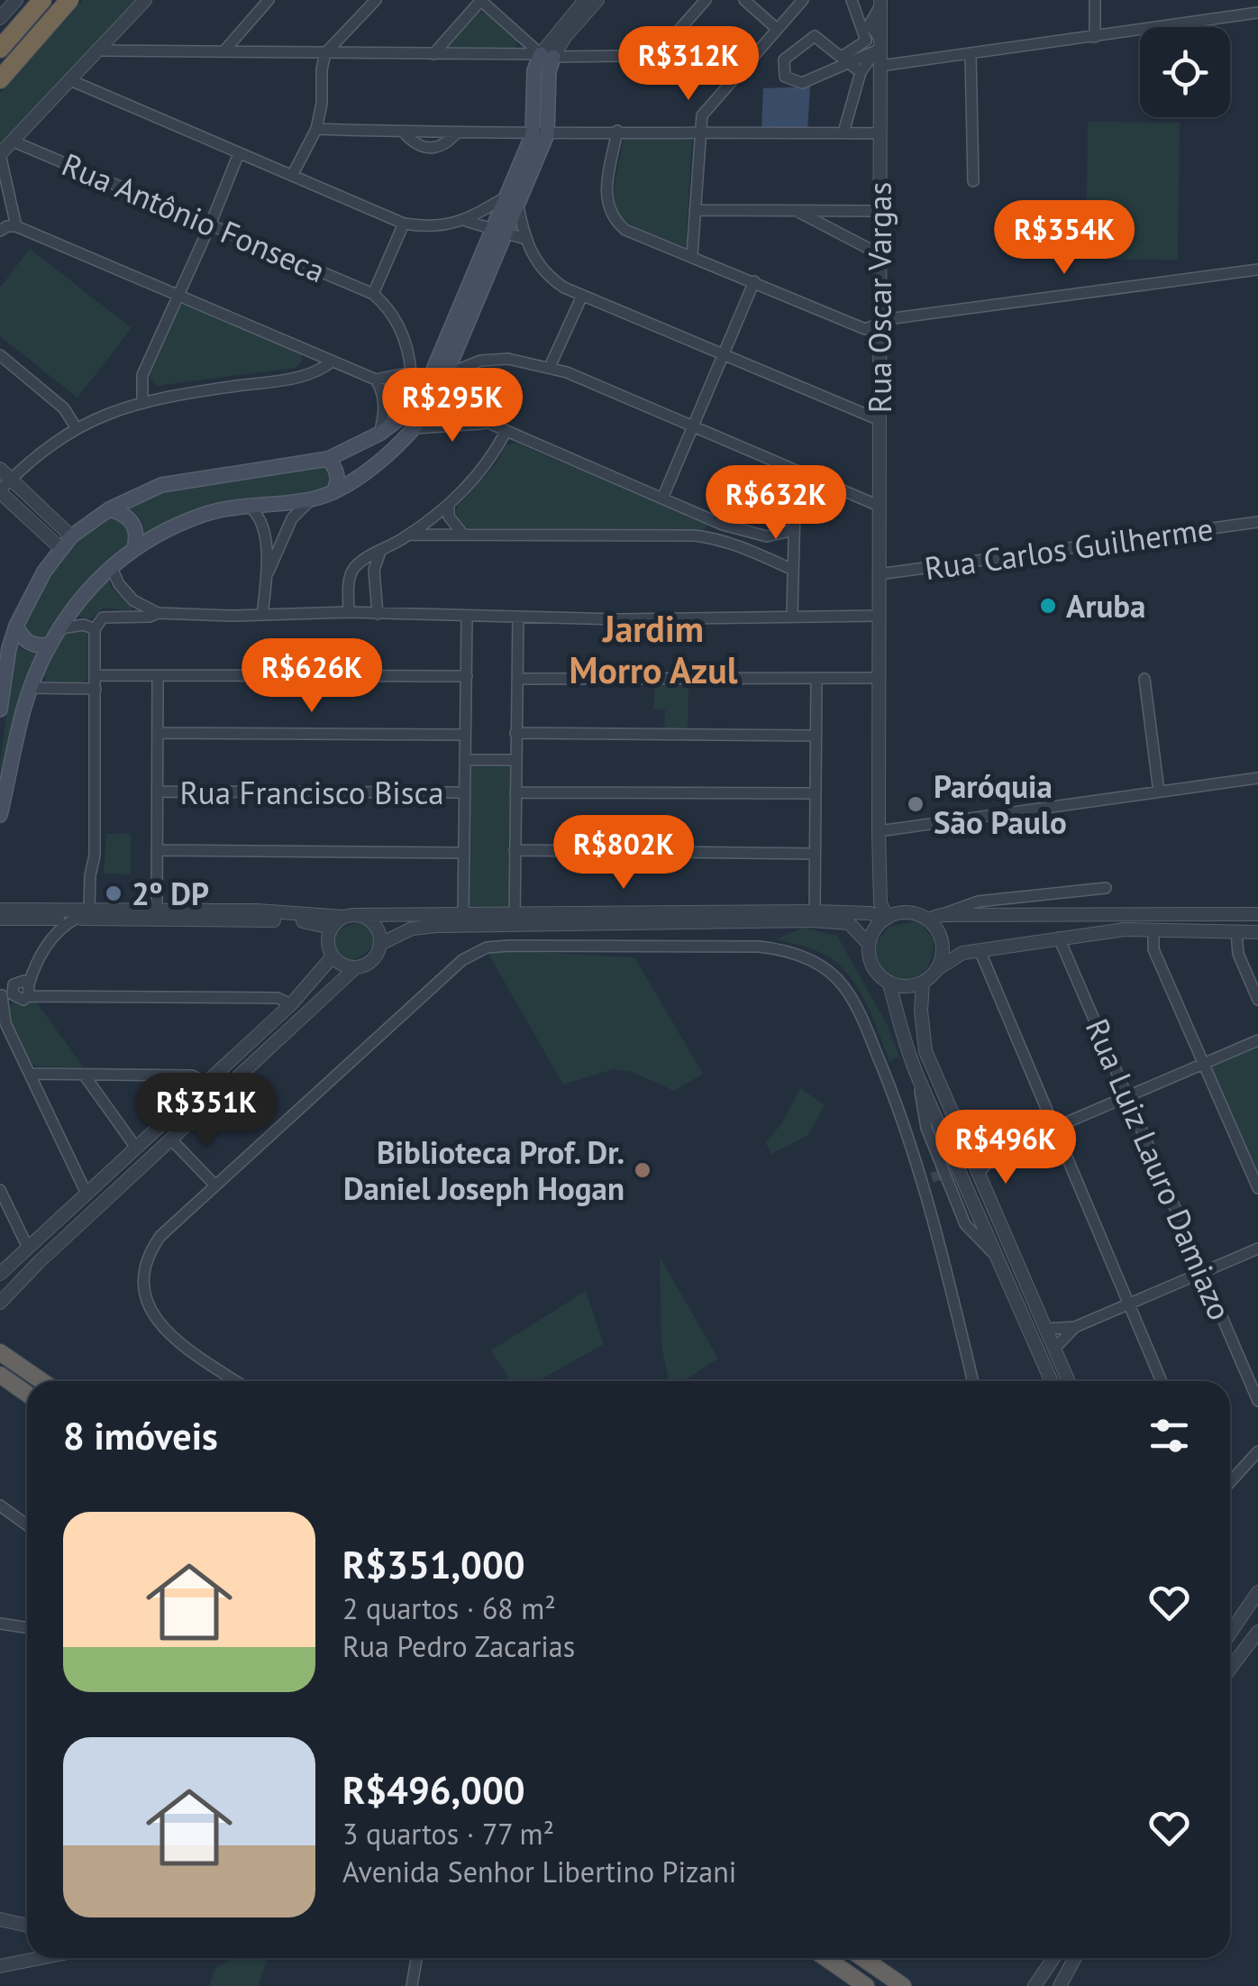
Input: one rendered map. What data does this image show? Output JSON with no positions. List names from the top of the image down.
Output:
{
  "streets": {
    "street": [
      "Rua Antônio Fonseca",
      "Rua Oscar Vargas",
      "Rua Carlos Guilherme",
      "Rua Francisco Bisca",
      "Rua Luiz Lauro Damiazo"
    ]
  },
  "crossings": [
    ["Rua Oscar Vargas", "Rua Carlos Guilherme"]
  ],
  "districts": ["Jardim Morro Azul"],
  "places": [
    "Aruba",
    "Paróquia São Paulo",
    "2º DP",
    "Biblioteca Prof. Dr. Daniel Joseph Hogan"
  ],
  "page": {
    "price": [
      "R$312K",
      "R$354K",
      "R$295K",
      "R$632K",
      "R$626K",
      "R$802K",
      "R$351K",
      "R$496K"
    ],
    "heading": "8 imóveis",
    "list": [
      {
        "name": "R$351,000",
        "note": "2 quartos · 68 m² · Rua Pedro Zacarias"
      },
      {
        "name": "R$496,000",
        "note": "3 quartos · 77 m² · Avenida Senhor Libertino Pizani"
      }
    ]
  }
}
